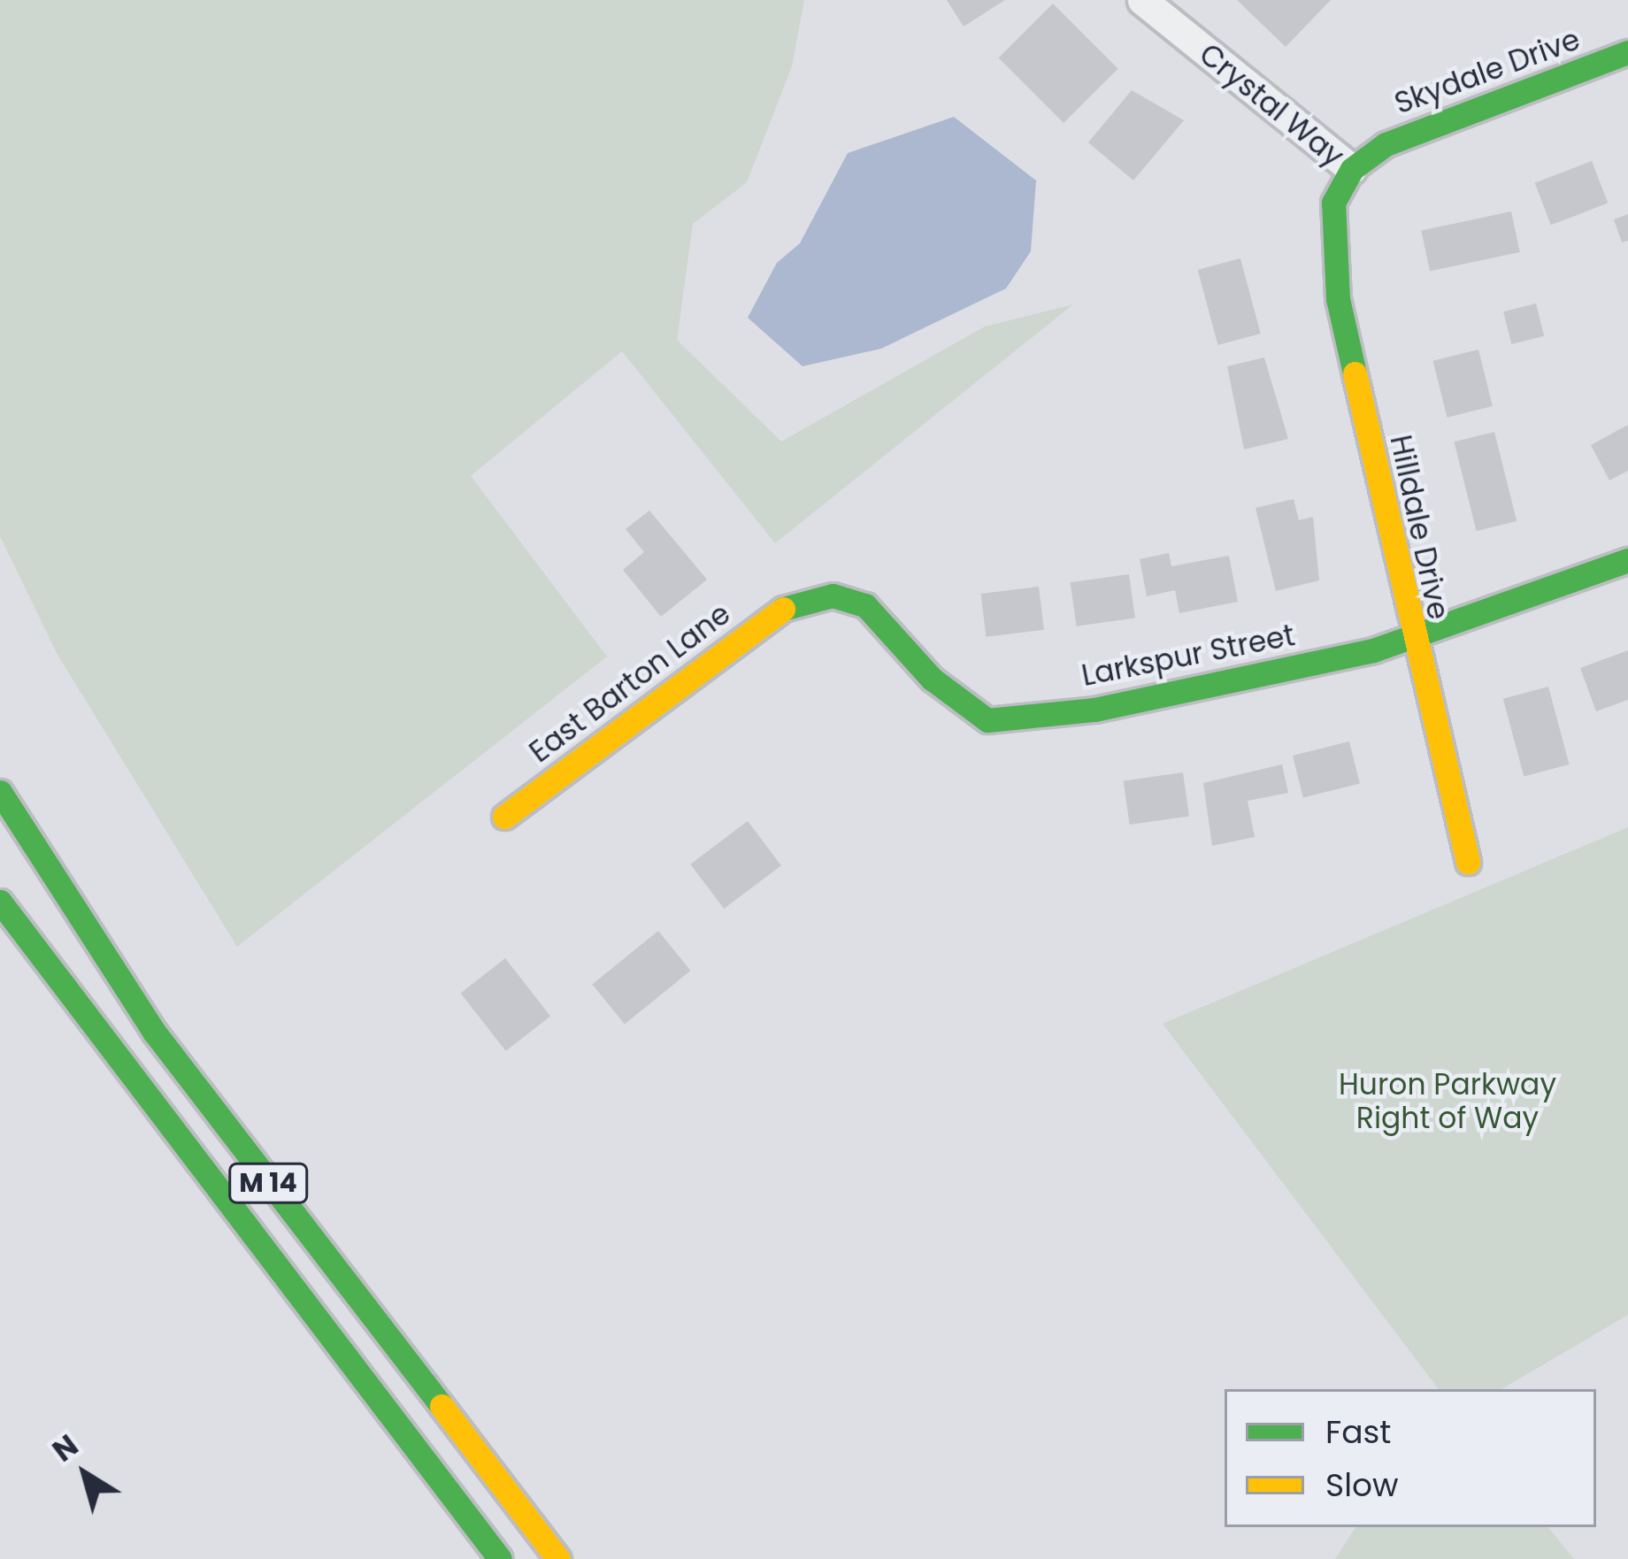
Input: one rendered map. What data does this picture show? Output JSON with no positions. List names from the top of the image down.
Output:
{
  "streets": {
    "main road": [
      "Skydale Drive",
      "Hilldale Drive",
      "Larkspur Street",
      "East Barton Lane",
      "M 14"
    ],
    "street": ["Crystal Way"]
  },
  "crossings": [
    ["Skydale Drive", "Crystal Way"],
    ["Skydale Drive", "Hilldale Drive"],
    ["Hilldale Drive", "Larkspur Street"],
    ["Larkspur Street", "East Barton Lane"]
  ],
  "parks": ["Huron Parkway Right of Way"],
  "legend": ["Fast", "Slow"],
  "north": "top left"
}
